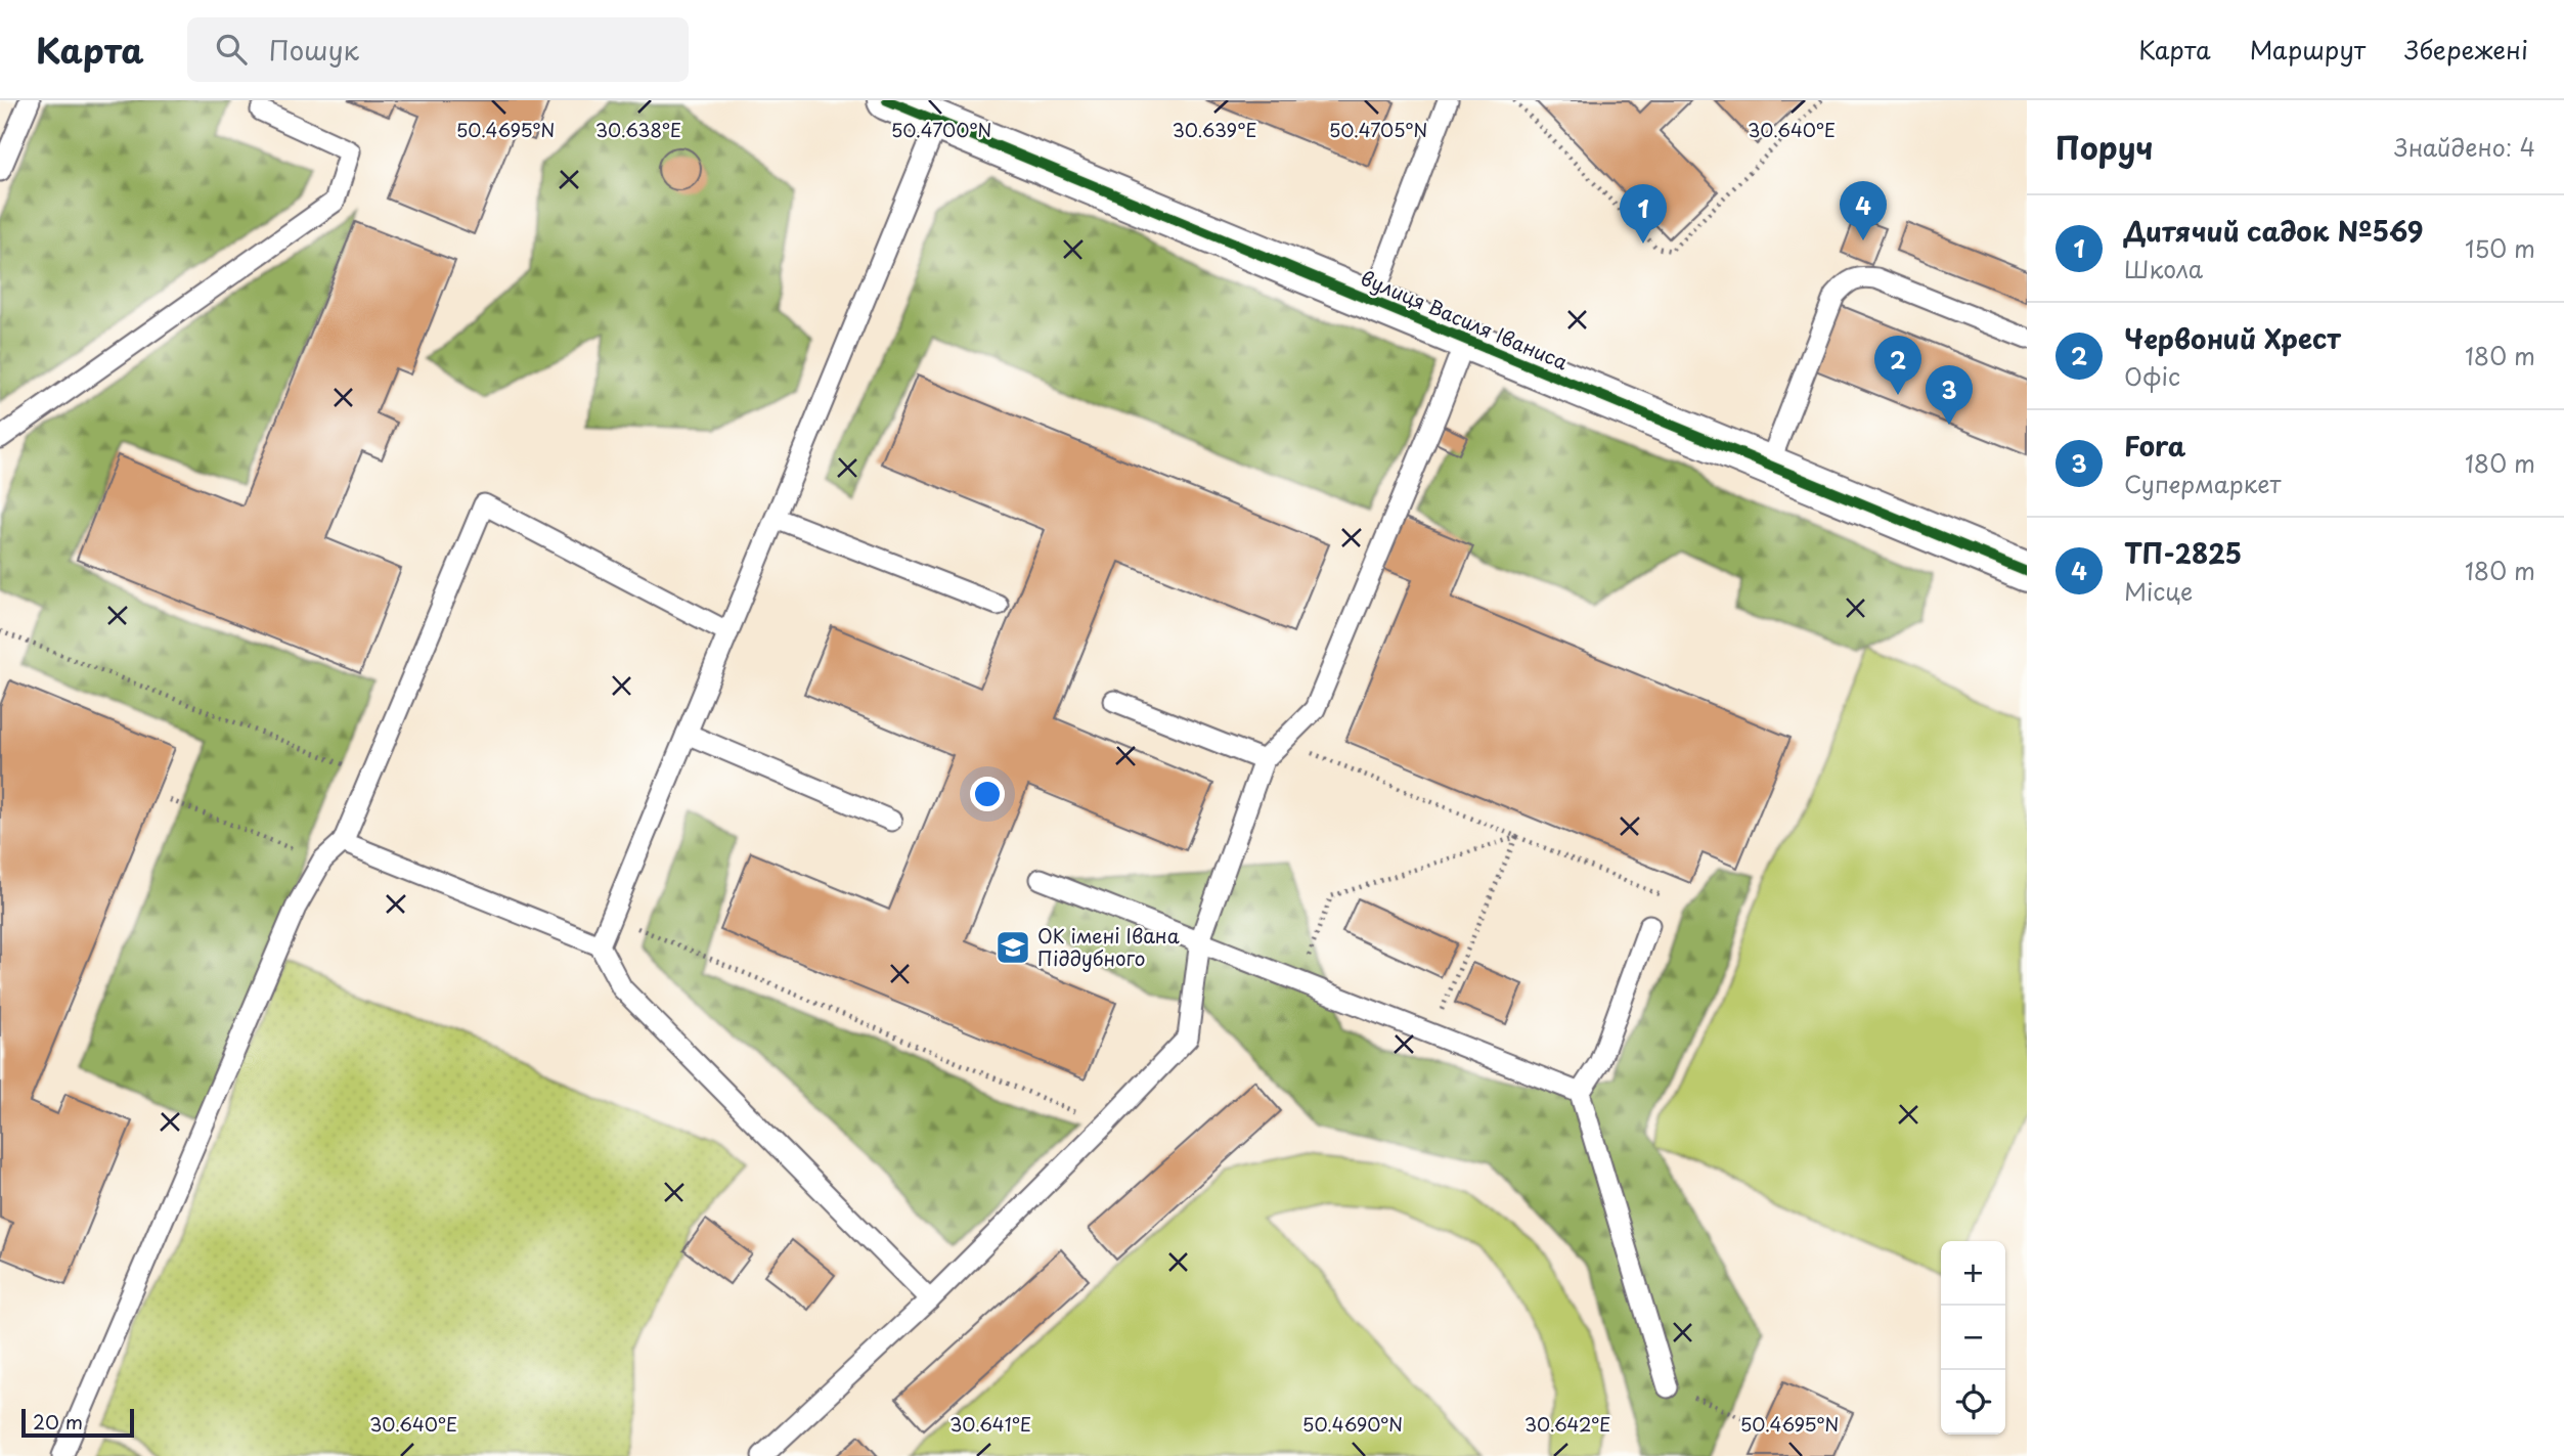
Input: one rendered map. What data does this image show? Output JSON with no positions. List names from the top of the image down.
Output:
{
  "streets": {
    "street": ["вулиця Василя Іваниса"]
  },
  "places": {
    "school or university": ["ОК імені Івана Піддубного"]
  },
  "scale_bar": "20 m",
  "page": {
    "header": "Карта",
    "search": "Пошук",
    "nav": ["Карта", "Маршрут", "Збережені"],
    "heading": ["Поруч", "Знайдено: 4"],
    "pins": [
      "4",
      "1",
      "2",
      "3"
    ],
    "list": [
      {
        "mark": "1",
        "name": "Дитячий садок №569",
        "note": "Школа",
        "value": "150 m"
      },
      {
        "mark": "2",
        "name": "Червоний Хрест",
        "note": "Офіс",
        "value": "180 m"
      },
      {
        "mark": "3",
        "name": "Fora",
        "note": "Супермаркет",
        "value": "180 m"
      },
      {
        "mark": "4",
        "name": "ТП-2825",
        "note": "Місце",
        "value": "180 m"
      }
    ],
    "map_buttons": ["+", "−"],
    "scale": "20 m"
  },
  "coordinates": [
    "30.638°E",
    "30.639°E",
    "30.640°E",
    "50.4700°N",
    "50.4695°N",
    "50.4705°N",
    "50.4690°N",
    "30.641°E",
    "30.642°E"
  ]
}
